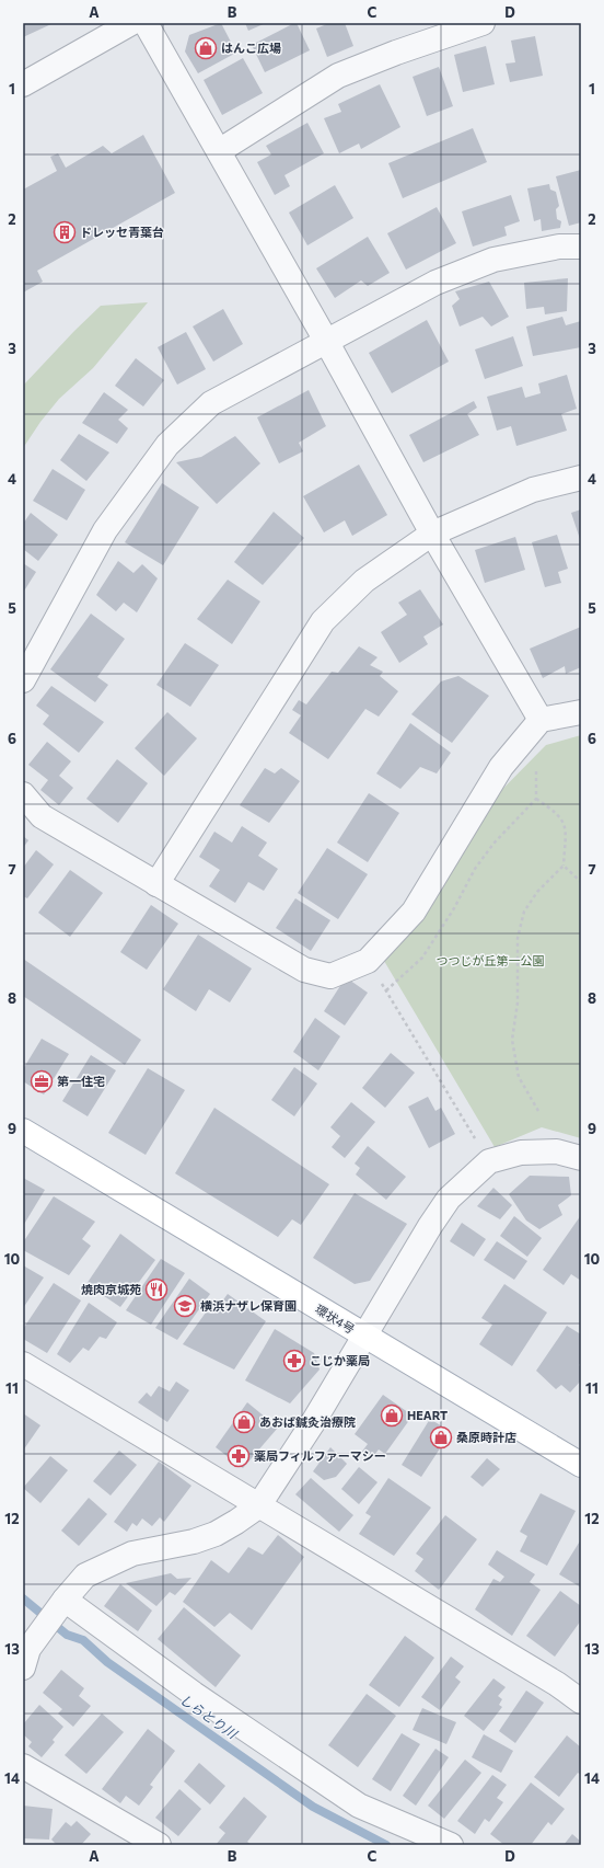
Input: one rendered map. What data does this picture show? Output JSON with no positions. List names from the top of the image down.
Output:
{
  "streets": {
    "main road": ["環状4号"]
  },
  "water": ["しらとり川"],
  "parks": ["つつじが丘第一公園"],
  "places": {
    "shop": [
      "はんこ広場",
      "HEART",
      "あおば鍼灸治療院",
      "桑原時計店"
    ],
    "building": ["ドレッセ青葉台"],
    "office": ["第一住宅"],
    "restaurant": ["焼肉京城苑"],
    "school or university": ["横浜ナザレ保育園"],
    "pharmacy": ["こじか薬局", "薬局フィルファーマシー"]
  },
  "grid": {
    "columns": [
      "A",
      "B",
      "C",
      "D"
    ],
    "rows": [
      "1",
      "2",
      "3",
      "4",
      "5",
      "6",
      "7",
      "8",
      "9",
      "10",
      "11",
      "12",
      "13",
      "14"
    ]
  }
}
